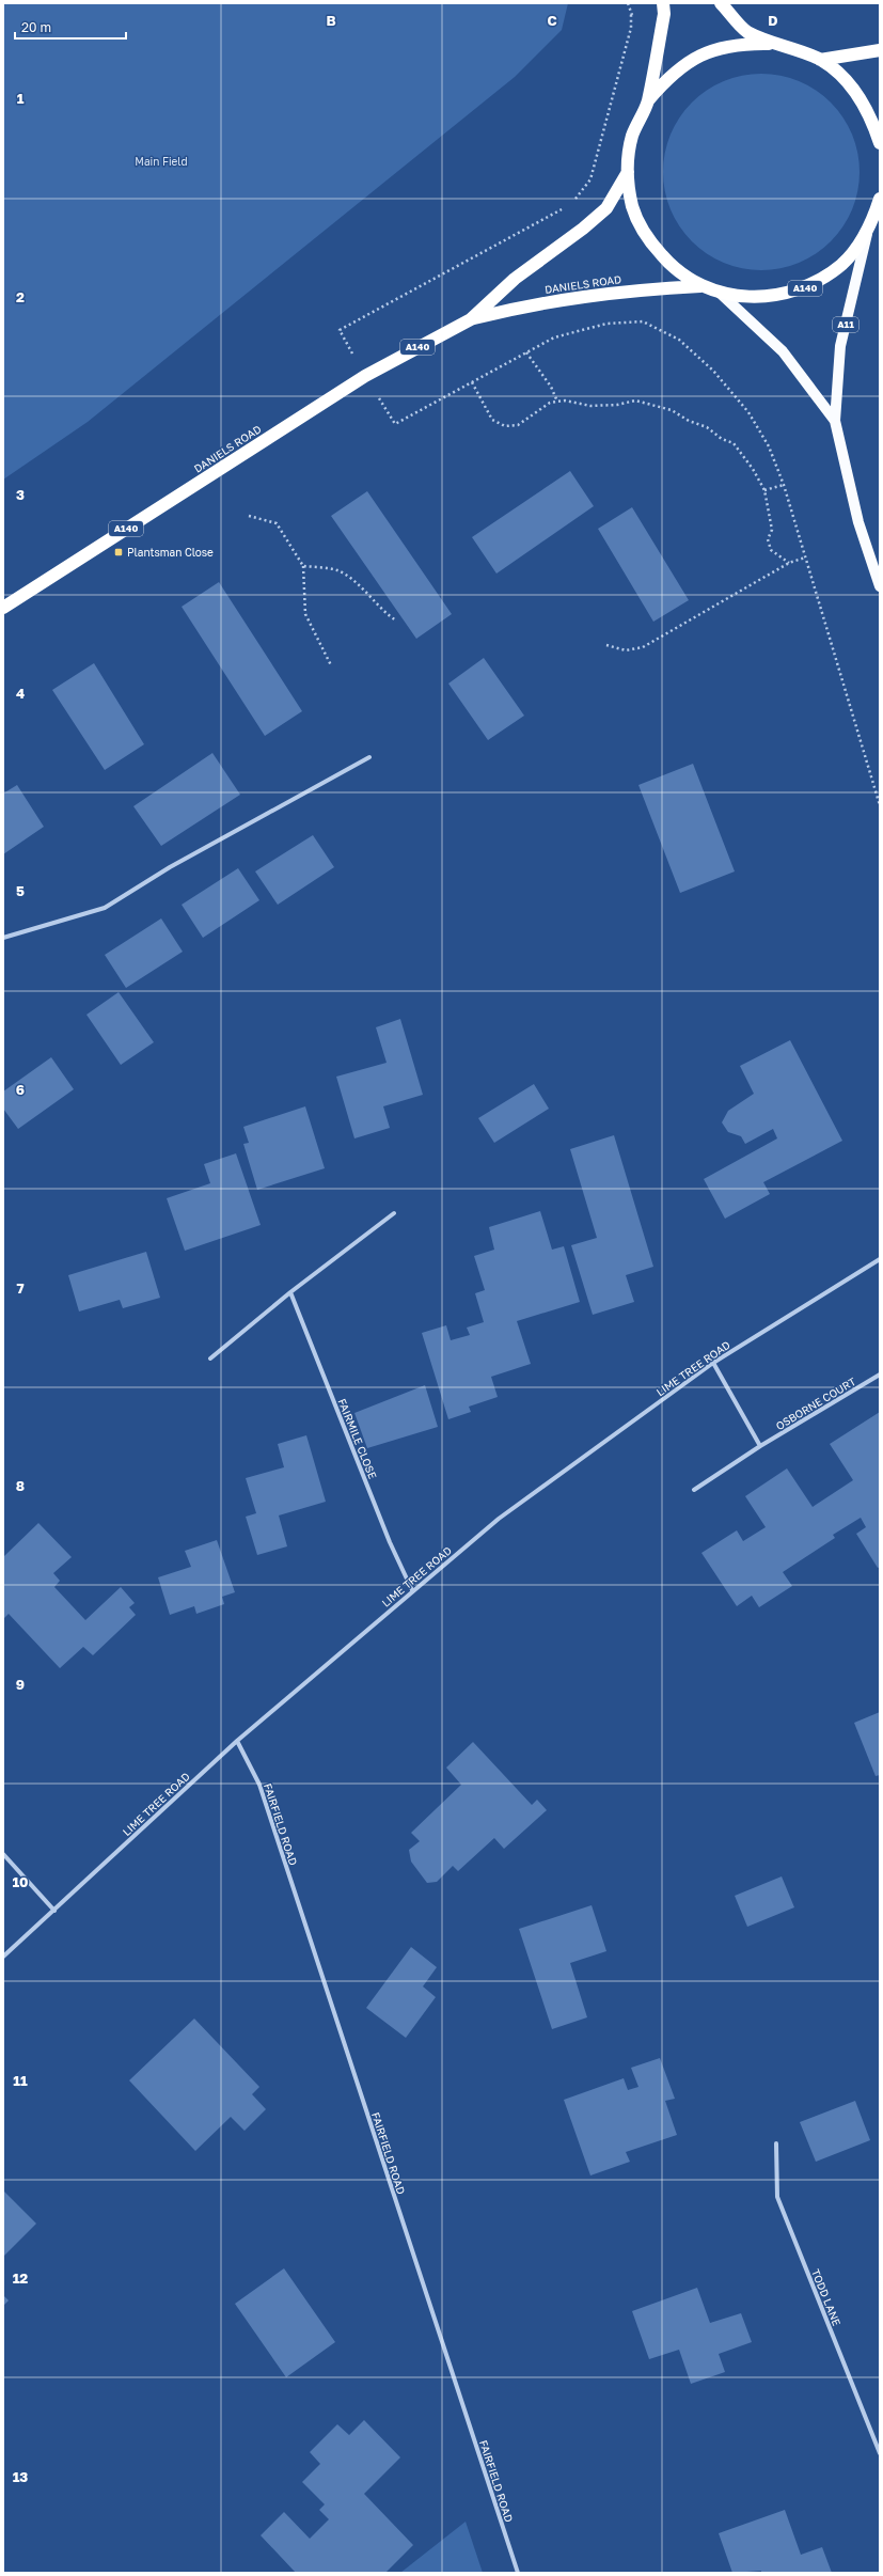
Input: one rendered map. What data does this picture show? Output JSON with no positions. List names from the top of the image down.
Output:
{
  "streets": {
    "highway": ["DANIELS ROAD", "A140", "A11"],
    "street": [
      "LIME TREE ROAD",
      "OSBORNE COURT",
      "FAIRMILE CLOSE",
      "FAIRFIELD ROAD",
      "TODD LANE"
    ]
  },
  "crossings": [
    ["DANIELS ROAD", "A11"],
    ["A140", "A11"],
    ["LIME TREE ROAD", "FAIRMILE CLOSE"],
    ["LIME TREE ROAD", "FAIRFIELD ROAD"]
  ],
  "parks": ["Main Field"],
  "places": {
    "transit": ["Plantsman Close"]
  },
  "scale_bar": "20 m",
  "grid": {
    "columns": ["B", "C", "D"],
    "rows": [
      "1",
      "2",
      "3",
      "4",
      "5",
      "6",
      "7",
      "8",
      "9",
      "10",
      "11",
      "12",
      "13"
    ]
  }
}
